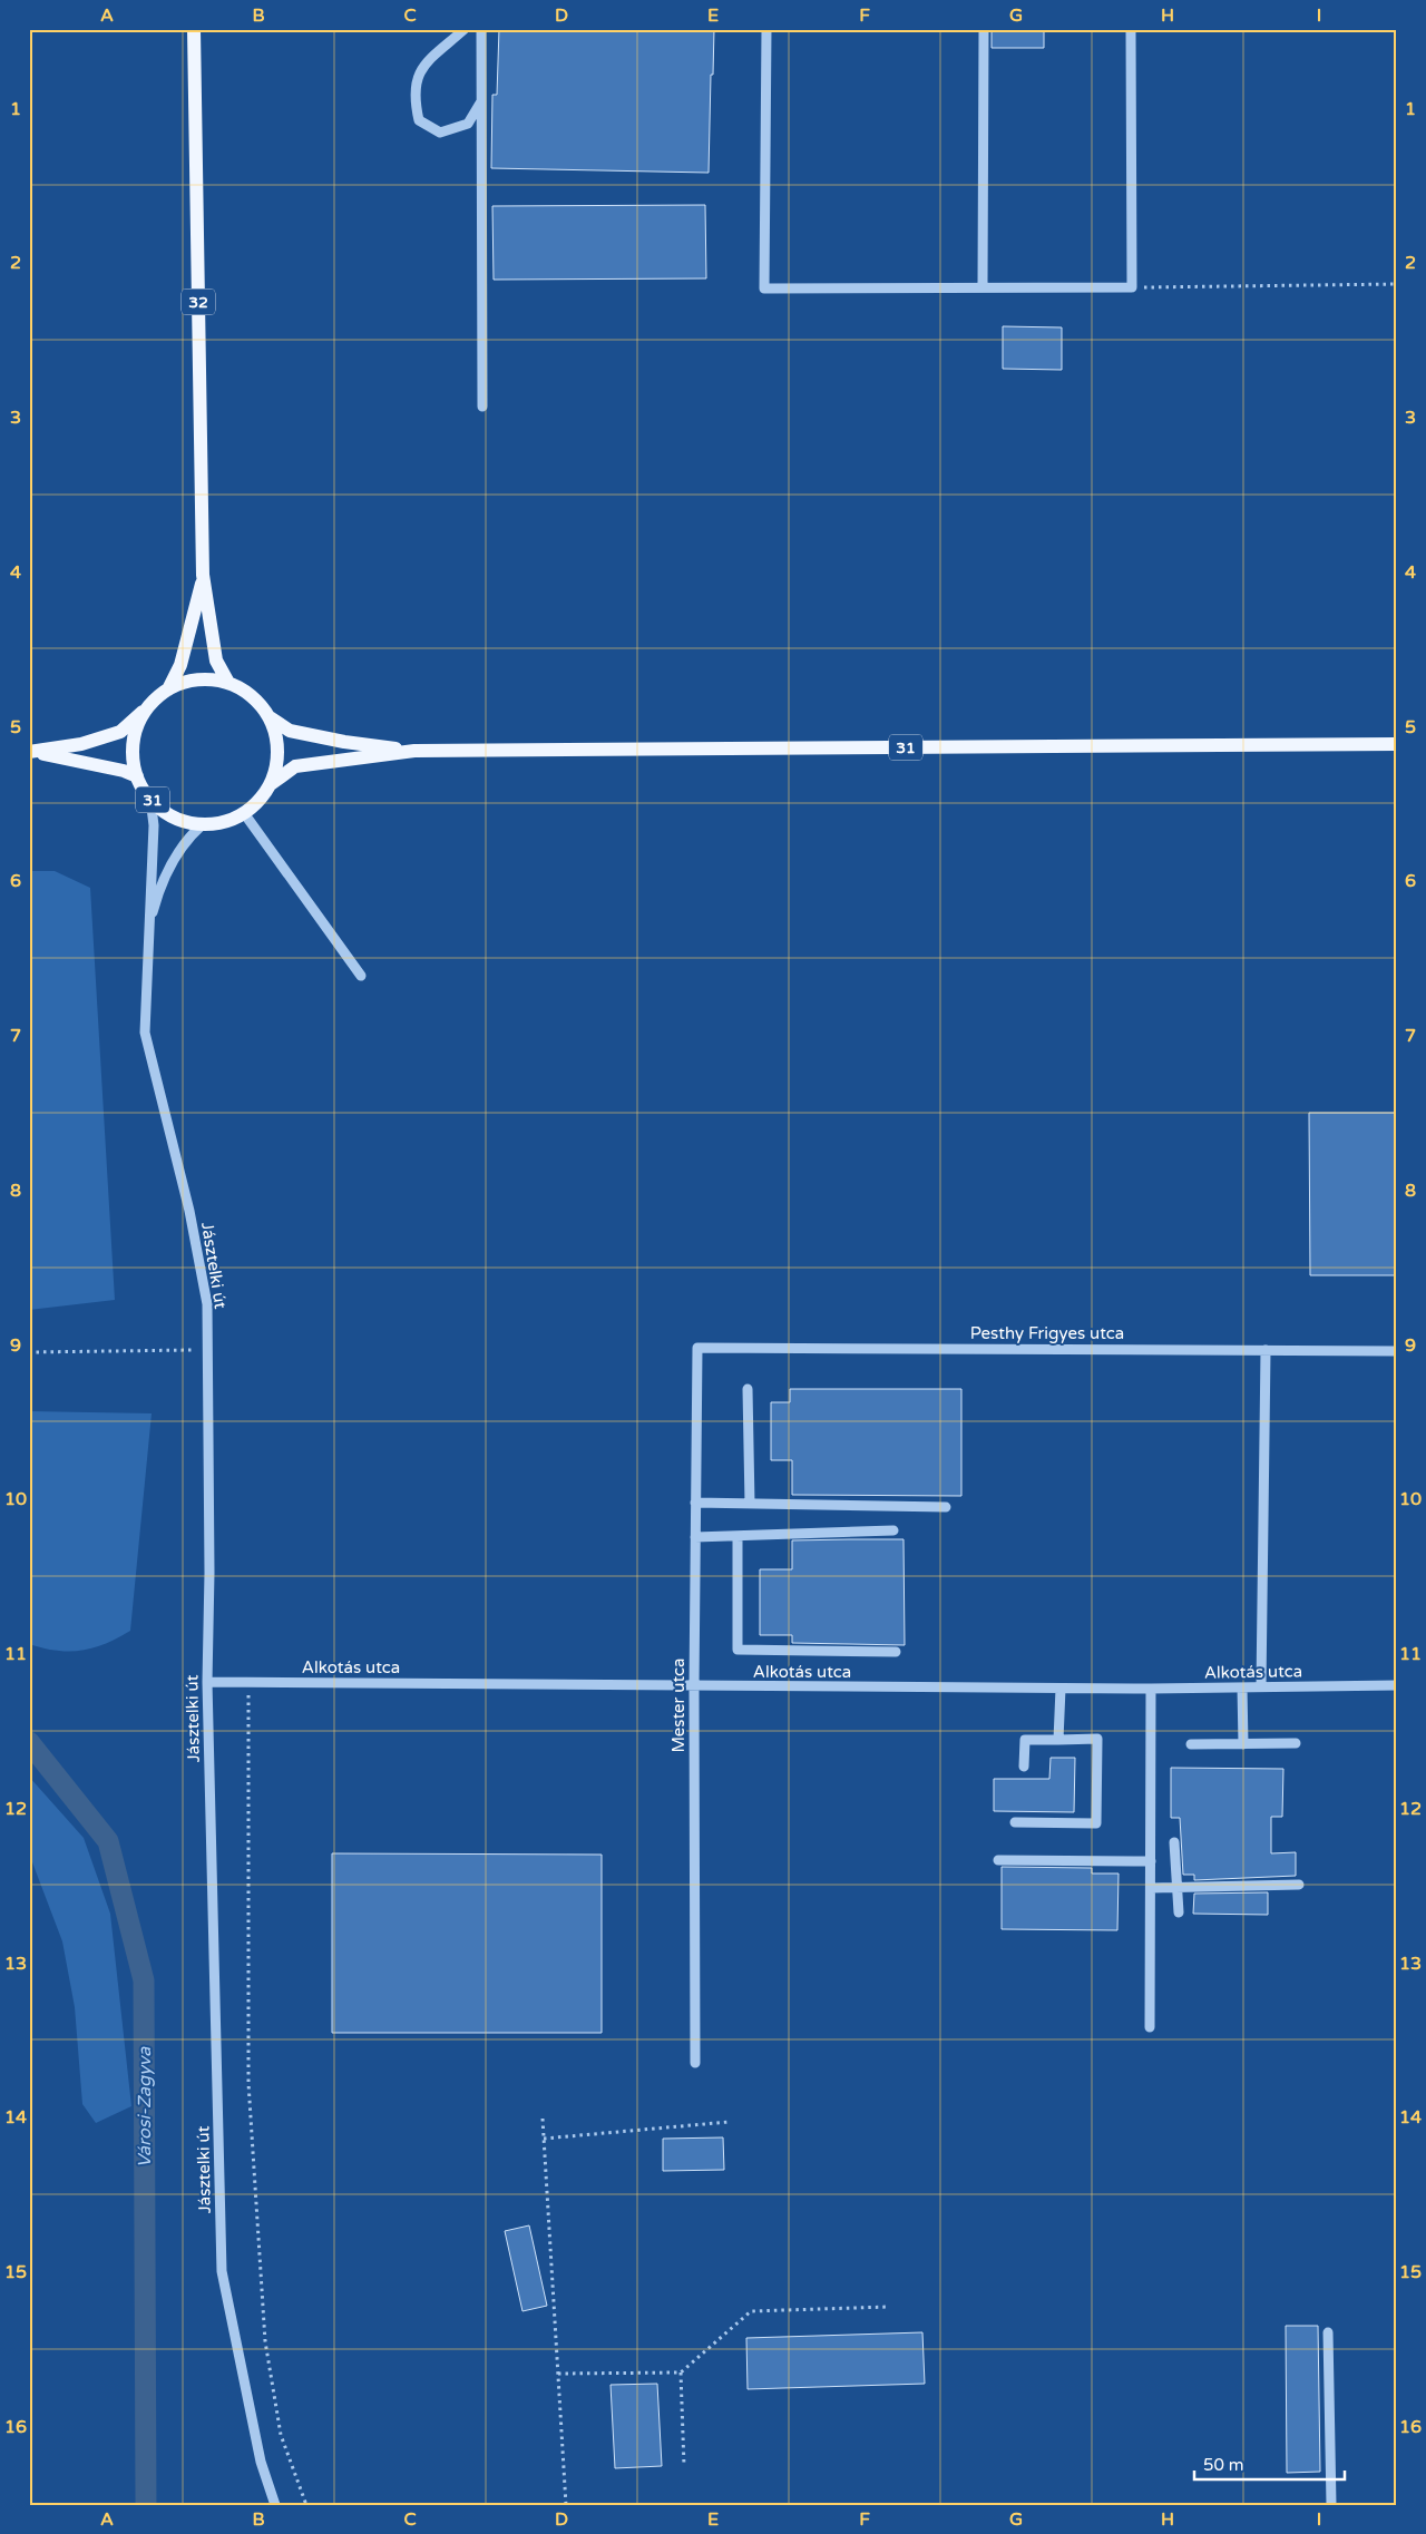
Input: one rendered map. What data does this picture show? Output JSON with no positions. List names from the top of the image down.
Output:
{
  "streets": {
    "main road": ["32", "31"],
    "street": [
      "Jásztelki út",
      "Pesthy Frigyes utca",
      "Alkotás utca",
      "Mester utca"
    ]
  },
  "crossings": [
    ["32", "31"],
    ["32", "Jásztelki út"],
    ["31", "Jásztelki út"],
    ["Jásztelki út", "Alkotás utca"],
    ["Pesthy Frigyes utca", "Mester utca"],
    ["Alkotás utca", "Mester utca"]
  ],
  "water": ["Városi-Zagyva"],
  "scale_bar": "50 m",
  "grid": {
    "columns": [
      "A",
      "B",
      "C",
      "D",
      "E",
      "F",
      "G",
      "H",
      "I"
    ],
    "rows": [
      "1",
      "2",
      "3",
      "4",
      "5",
      "6",
      "7",
      "8",
      "9",
      "10",
      "11",
      "12",
      "13",
      "14",
      "15",
      "16"
    ]
  }
}
